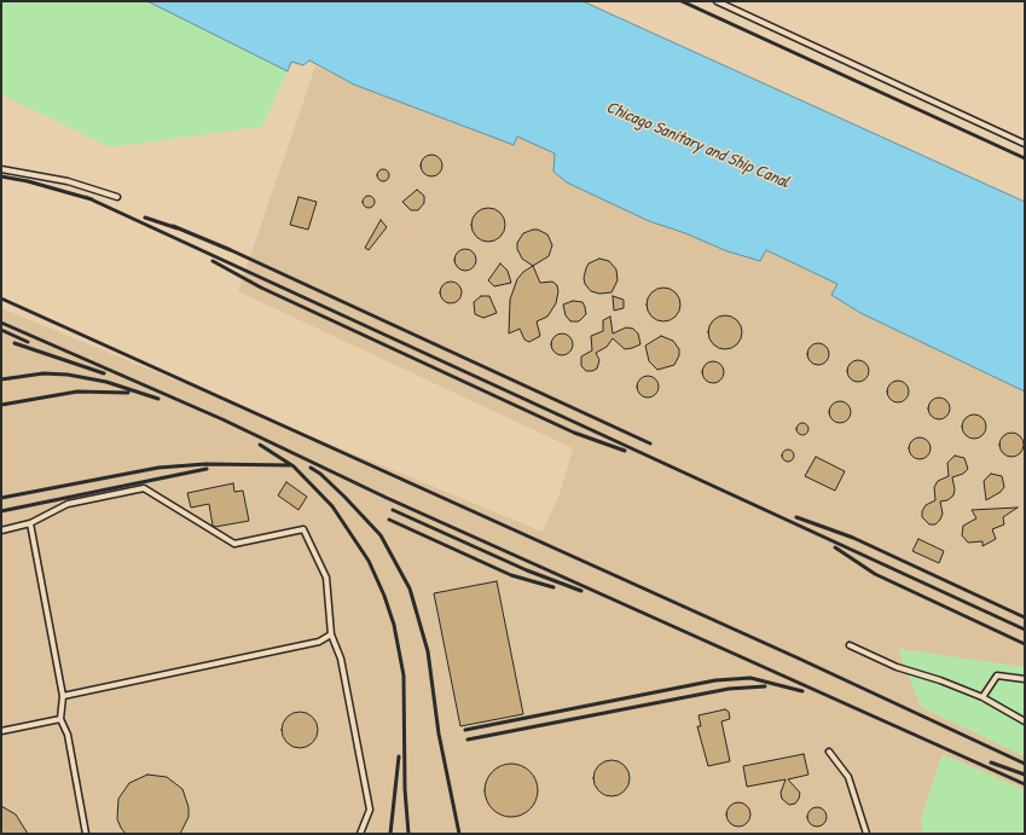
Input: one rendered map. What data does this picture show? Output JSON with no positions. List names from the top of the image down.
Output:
{
  "water": ["Chicago Sanitary and Ship Canal"]
}
